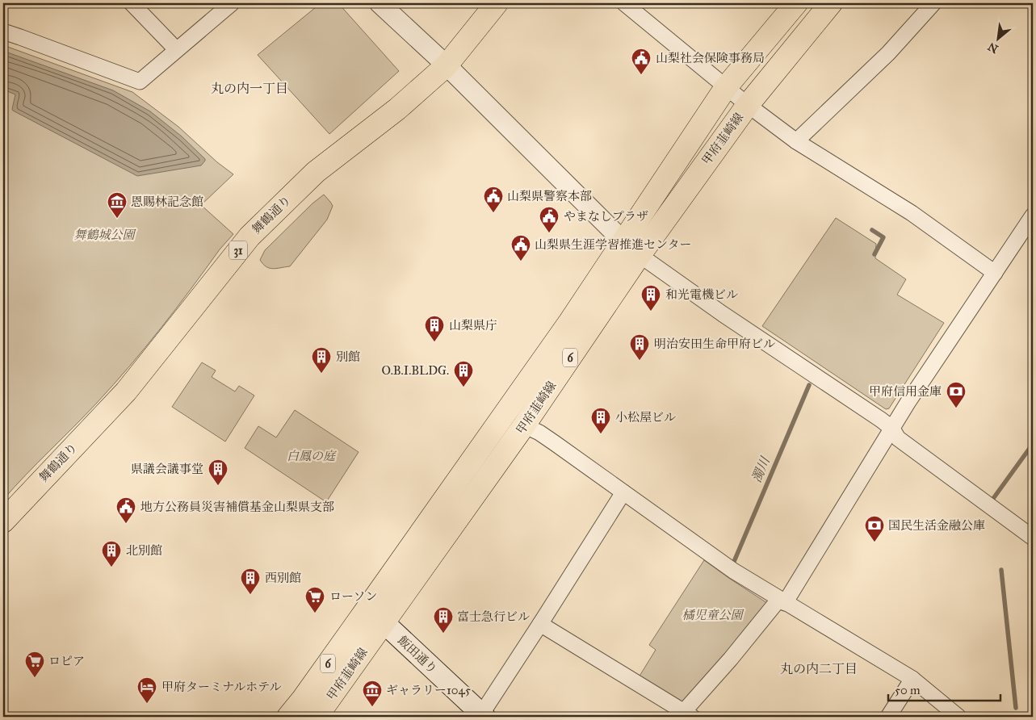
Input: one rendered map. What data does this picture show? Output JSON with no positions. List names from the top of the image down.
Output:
{
  "streets": {
    "main road": [
      "甲府韮崎線",
      "舞鶴通り",
      "31",
      "6",
      "飯田通り"
    ]
  },
  "crossings": [
    ["甲府韮崎線", "飯田通り"]
  ],
  "districts": ["丸の内一丁目", "丸の内二丁目"],
  "water": ["濁川"],
  "parks": ["舞鶴城公園", "白鳳の庭", "橘児童公園"],
  "places": {
    "public building": [
      "山梨社会保険事務局",
      "山梨県警察本部",
      "やまなしプラザ",
      "山梨県生涯学習推進センター",
      "地方公務員災害補償基金山梨県支部"
    ],
    "museum": ["恩賜林記念館", "ギャラリー1045"],
    "building": [
      "和光電機ビル",
      "山梨県庁",
      "明治安田生命甲府ビル",
      "別館",
      "O.B.I.BLDG.",
      "小松屋ビル",
      "県議会議事堂",
      "北別館",
      "西別館",
      "富士急行ビル"
    ],
    "bank": ["甲府信用金庫", "国民生活金融公庫"],
    "supermarket": ["ローソン", "ロピア"],
    "hotel": ["甲府ターミナルホテル"]
  },
  "scale_bar": "50 m",
  "north": "bottom left"
}
